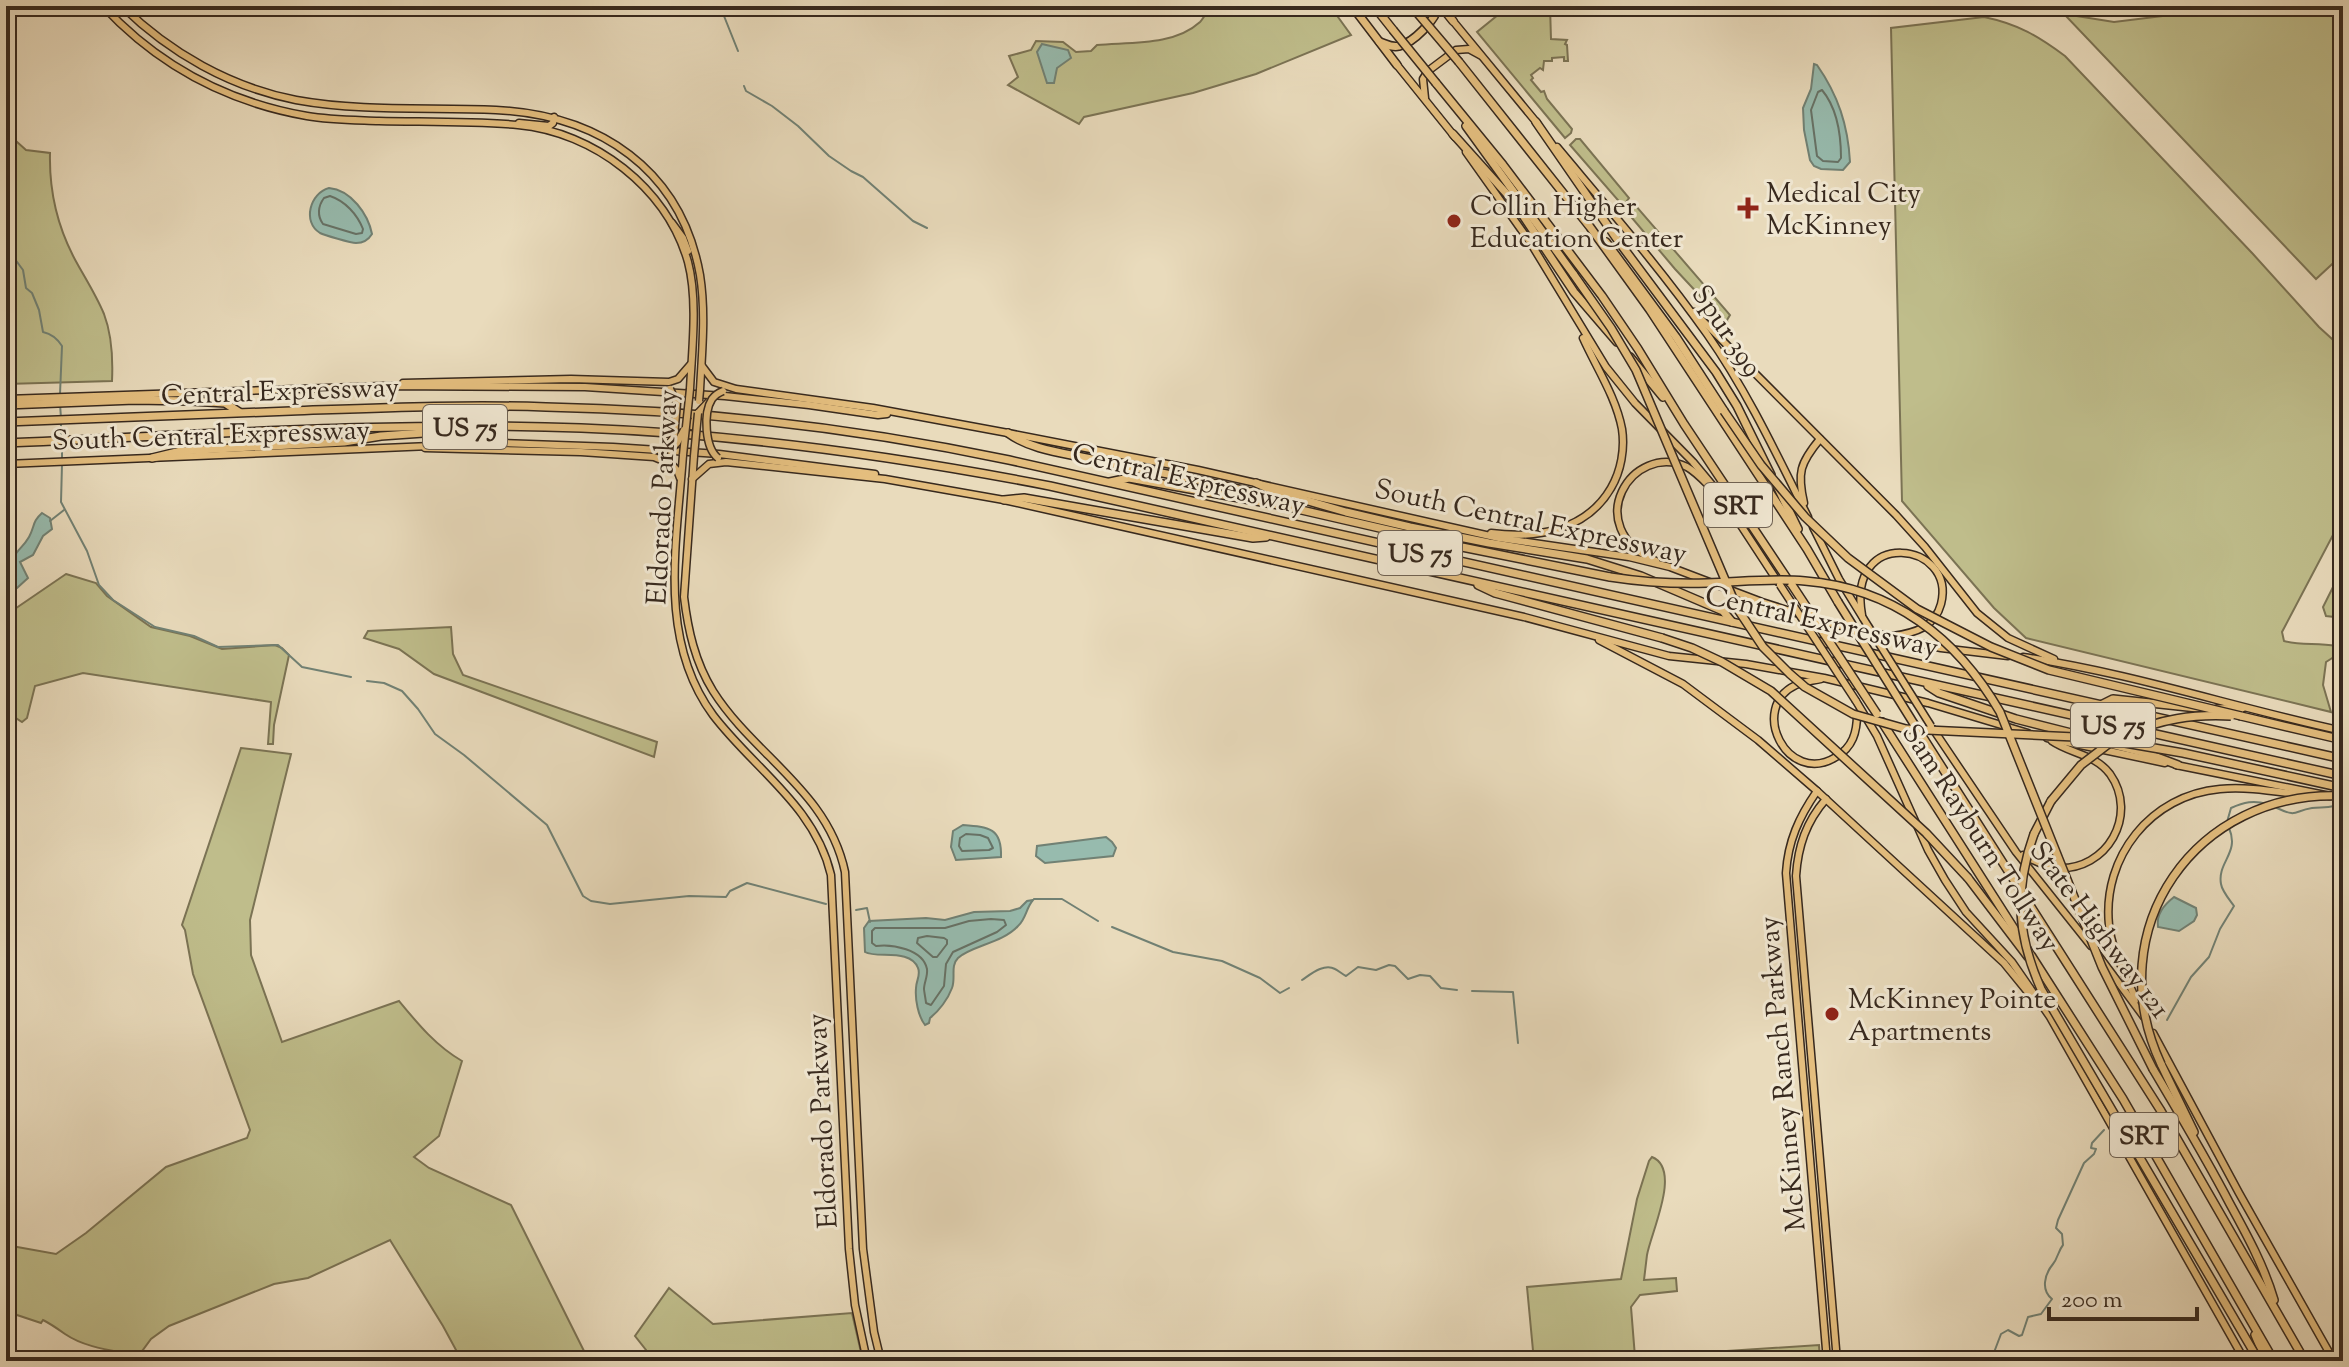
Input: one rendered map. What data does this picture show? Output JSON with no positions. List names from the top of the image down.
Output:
{
  "streets": {
    "highway": [
      "Central Expressway",
      "US 75",
      "SRT",
      "Sam Rayburn Tollway"
    ],
    "main road": [
      "Spur 399",
      "South Central Expressway",
      "Eldorado Parkway",
      "State Highway 121",
      "McKinney Ranch Parkway"
    ]
  },
  "crossings": [
    ["Spur 399", "State Highway 121"]
  ],
  "places": {
    "health": ["Medical City McKinney"],
    "other": ["Collin Higher Education Center", "McKinney Pointe Apartments"]
  },
  "scale_bar": "200 m"
}
